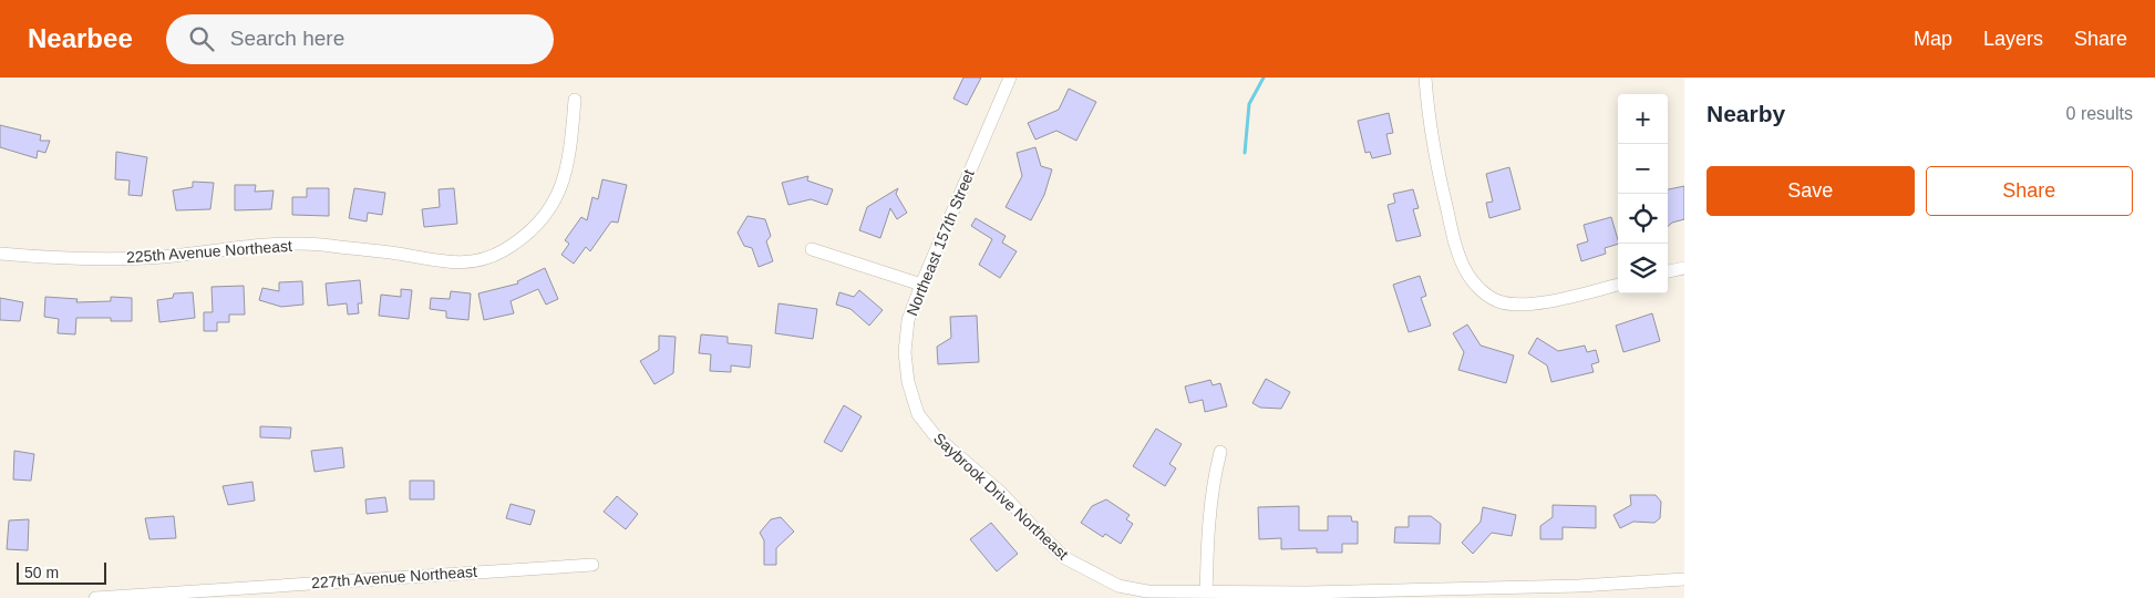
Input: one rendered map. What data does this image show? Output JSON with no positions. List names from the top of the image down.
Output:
{
  "streets": {
    "street": [
      "Northeast 157th Street",
      "225th Avenue Northeast",
      "Saybrook Drive Northeast",
      "227th Avenue Northeast"
    ]
  },
  "crossings": [
    ["Northeast 157th Street", "Saybrook Drive Northeast"]
  ],
  "scale_bar": "50 m",
  "page": {
    "header": "Nearbee",
    "search": "Search here",
    "nav": ["Map", "Layers", "Share"],
    "heading": ["Nearby", "0 results"],
    "map_buttons": ["+", "−"],
    "buttons": ["Save", "Share"],
    "scale": "50 m"
  }
}
